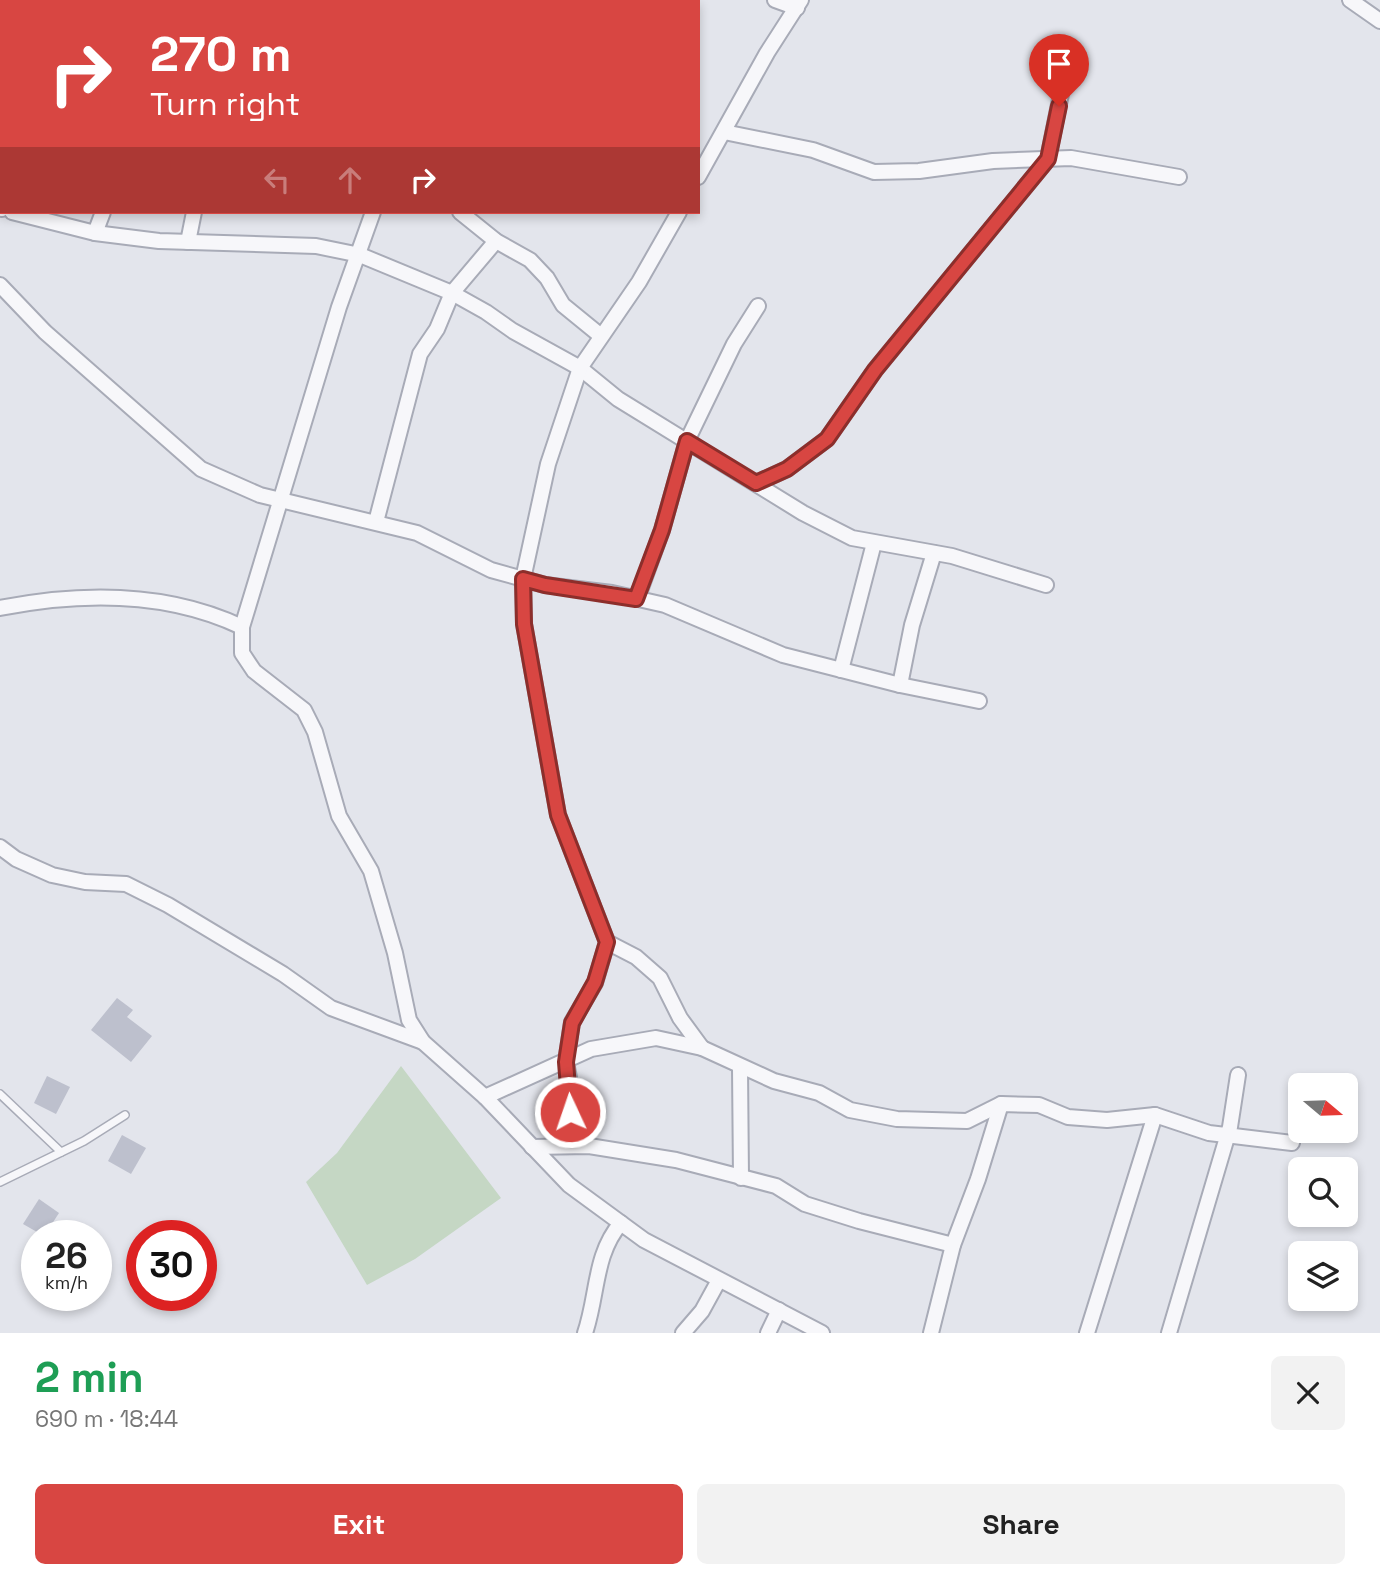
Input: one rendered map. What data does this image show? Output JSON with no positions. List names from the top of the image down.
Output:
{
  "north": "right",
  "page": {
    "turn": ["270 m", "Turn right"],
    "speed": "26 km/h",
    "limit": "30",
    "heading": ["2 min", "690 m · 18:44"],
    "buttons": ["Exit", "Share"]
  }
}
